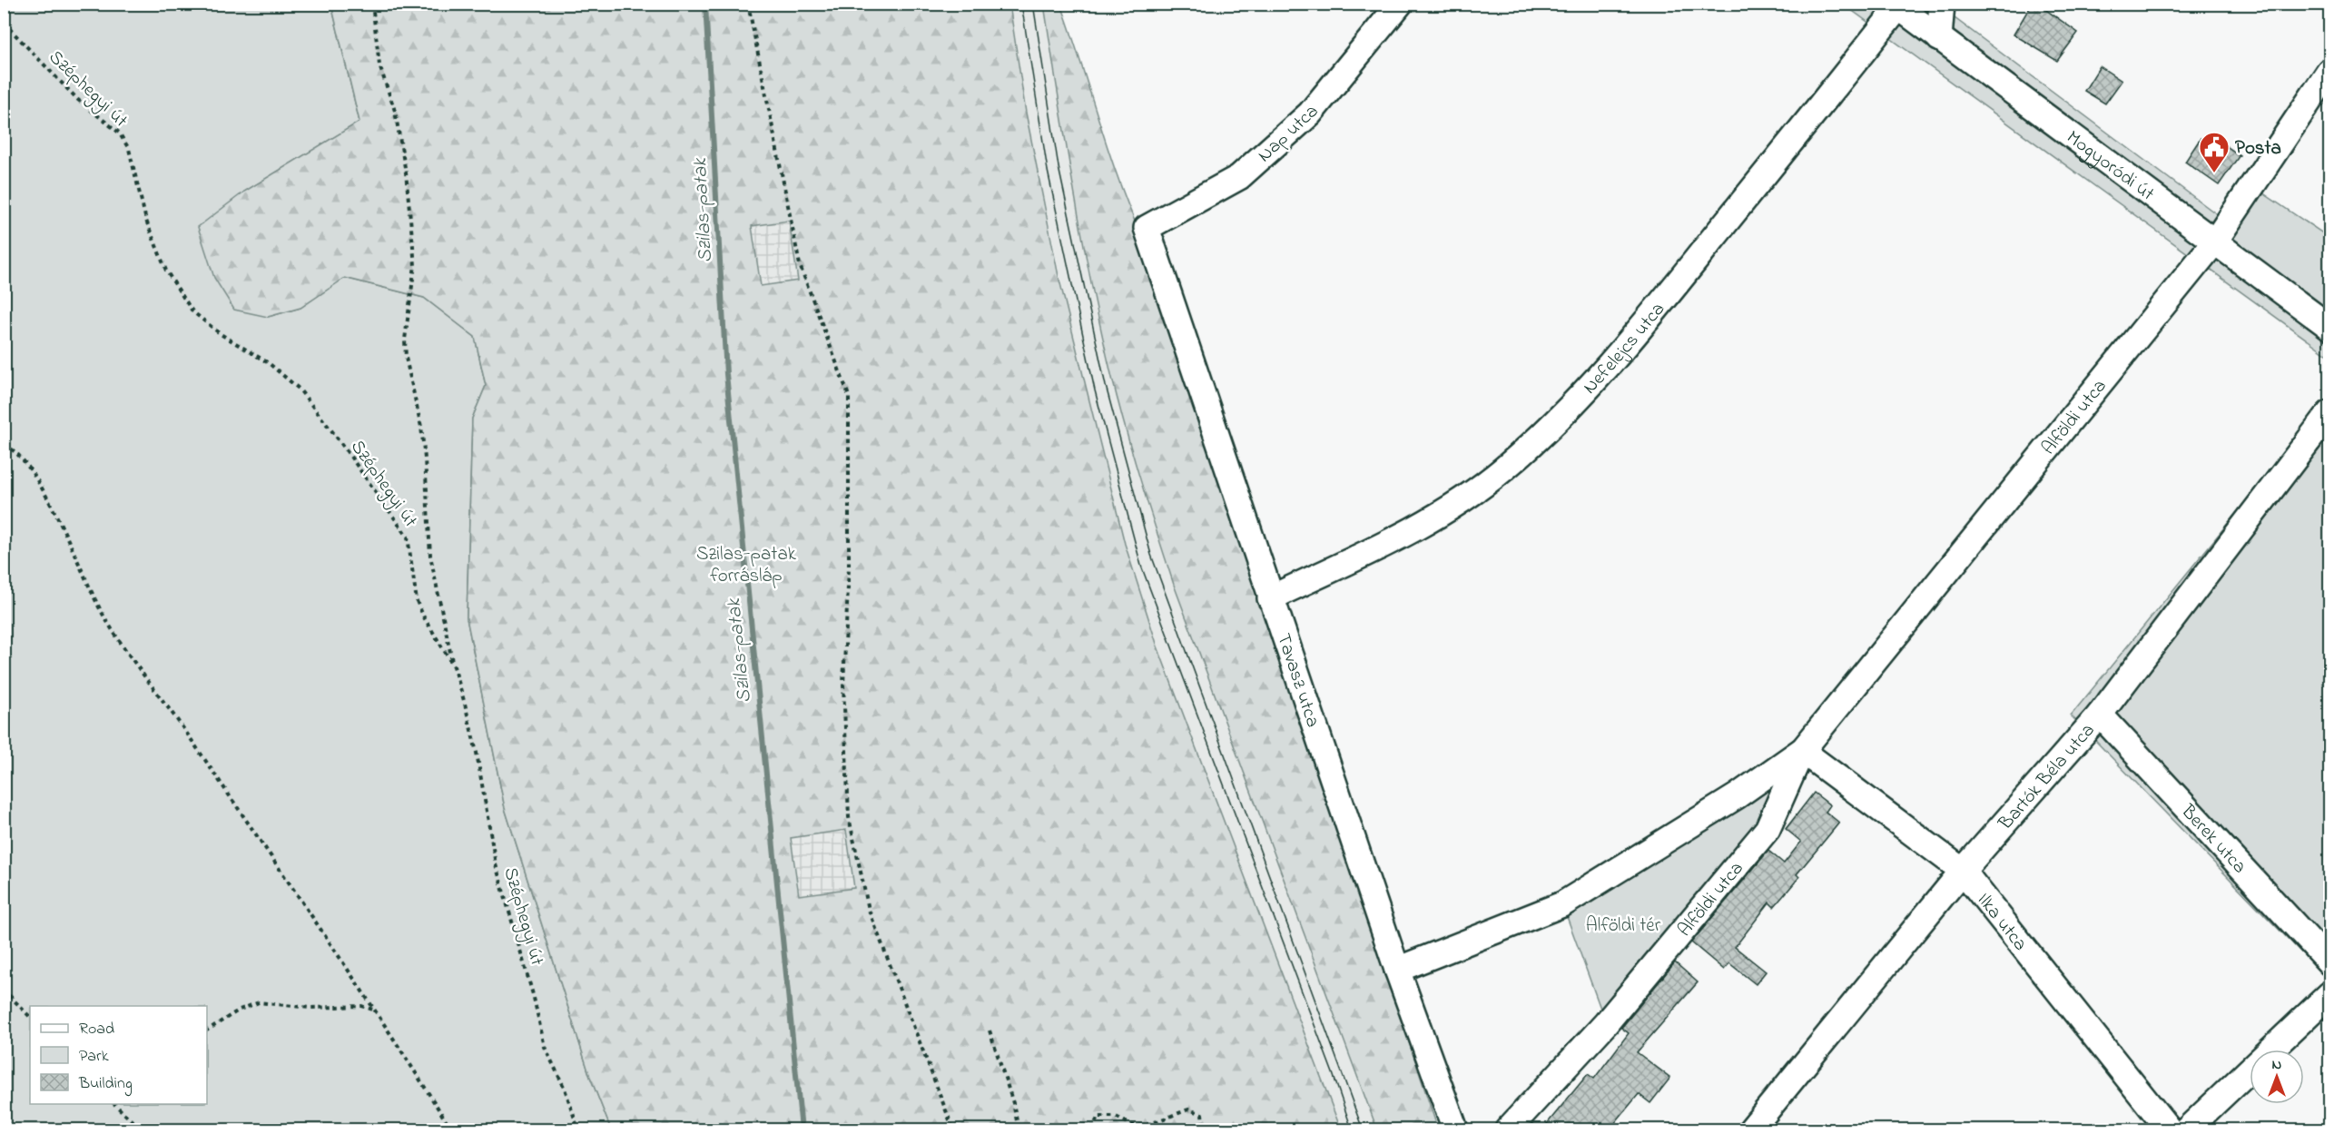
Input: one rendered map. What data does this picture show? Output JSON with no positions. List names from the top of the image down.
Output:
{
  "streets": {
    "street": [
      "Nap utca",
      "Mogyoródi út",
      "Nefelejcs utca",
      "Alföldi utca",
      "Tavasz utca",
      "Bartók Béla utca",
      "Berek utca",
      "Ilka utca"
    ],
    "path": ["Széphegyi út"]
  },
  "crossings": [
    ["Nap utca", "Tavasz utca"],
    ["Mogyoródi út", "Nefelejcs utca"],
    ["Mogyoródi út", "Alföldi utca"],
    ["Nefelejcs utca", "Tavasz utca"],
    ["Alföldi utca", "Tavasz utca"],
    ["Alföldi utca", "Ilka utca"],
    ["Bartók Béla utca", "Berek utca"],
    ["Bartók Béla utca", "Ilka utca"]
  ],
  "water": ["Szilas-patak"],
  "parks": ["Szilas-patak forrásláp", "Alföldi tér"],
  "places": {
    "public building": ["Posta"]
  },
  "legend": ["Road", "Park", "Building"],
  "north": "top"
}
